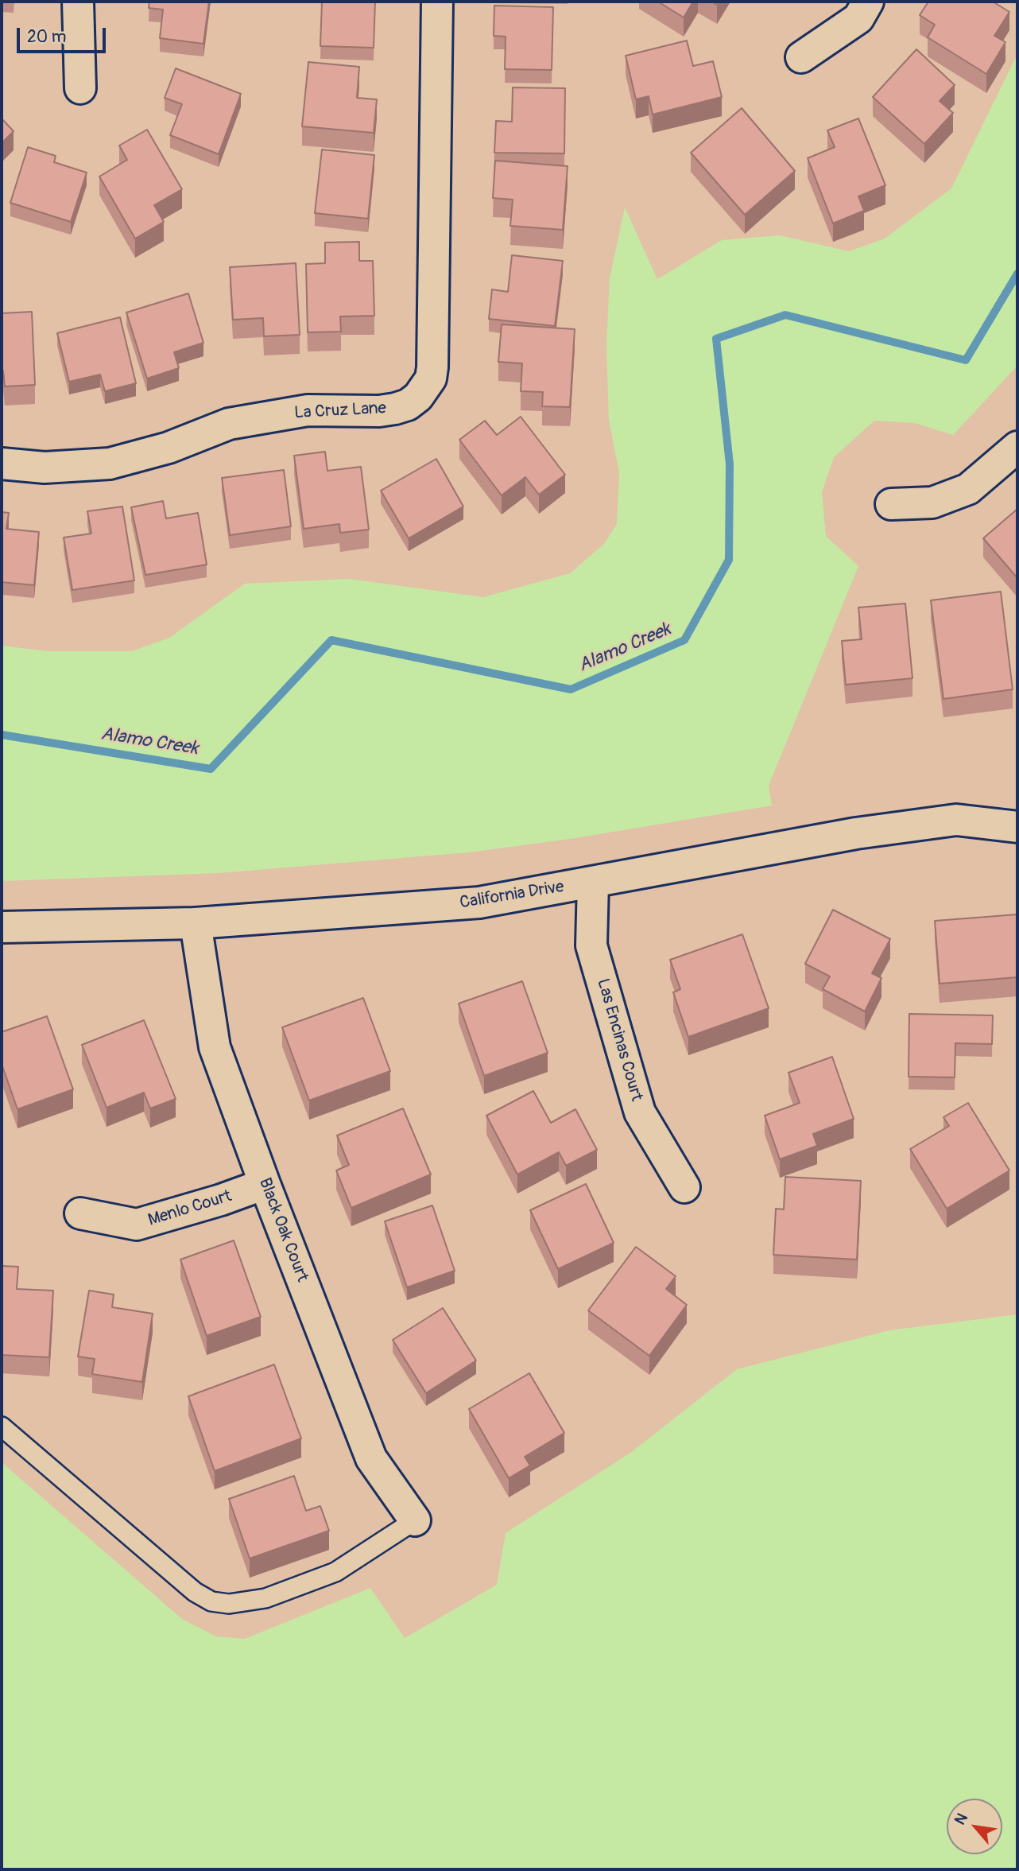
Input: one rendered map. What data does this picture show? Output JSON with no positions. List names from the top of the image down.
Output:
{
  "streets": {
    "street": [
      "La Cruz Lane",
      "California Drive",
      "Las Encinas Court",
      "Menlo Court",
      "Black Oak Court"
    ]
  },
  "crossings": [
    ["California Drive", "Las Encinas Court"],
    ["California Drive", "Black Oak Court"],
    ["Menlo Court", "Black Oak Court"]
  ],
  "water": ["Alamo Creek"],
  "scale_bar": "20 m",
  "north": "top left"
}
